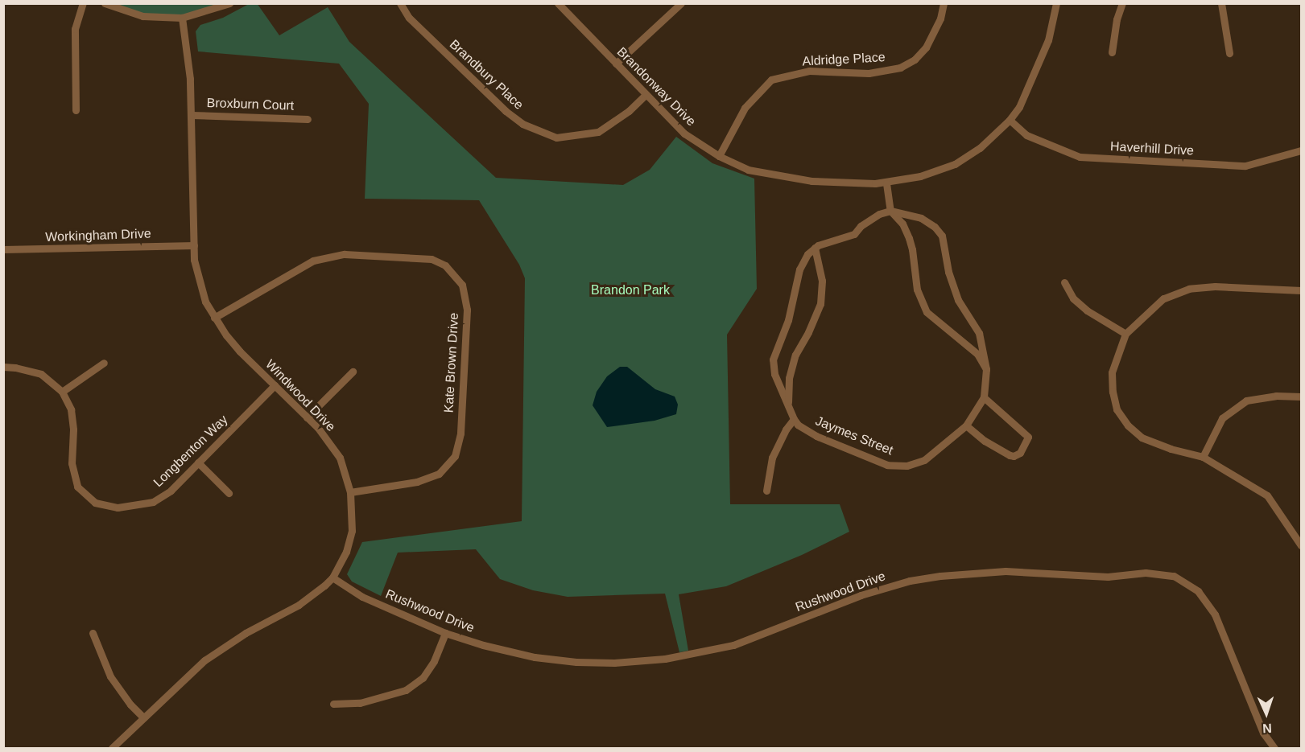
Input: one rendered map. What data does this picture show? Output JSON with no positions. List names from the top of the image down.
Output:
{
  "streets": {
    "street": [
      "Aldridge Place",
      "Brandbury Place",
      "Brandonway Drive",
      "Broxburn Court",
      "Haverhill Drive",
      "Workingham Drive",
      "Kate Brown Drive",
      "Windwood Drive",
      "Jaymes Street",
      "Longbenton Way",
      "Rushwood Drive"
    ]
  },
  "crossings": [
    ["Aldridge Place", "Brandonway Drive"],
    ["Brandbury Place", "Brandonway Drive"],
    ["Brandonway Drive", "Haverhill Drive"],
    ["Broxburn Court", "Windwood Drive"],
    ["Workingham Drive", "Windwood Drive"],
    ["Kate Brown Drive", "Windwood Drive"],
    ["Windwood Drive", "Longbenton Way"],
    ["Windwood Drive", "Rushwood Drive"]
  ],
  "parks": ["Brandon Park"],
  "north": "bottom"
}
